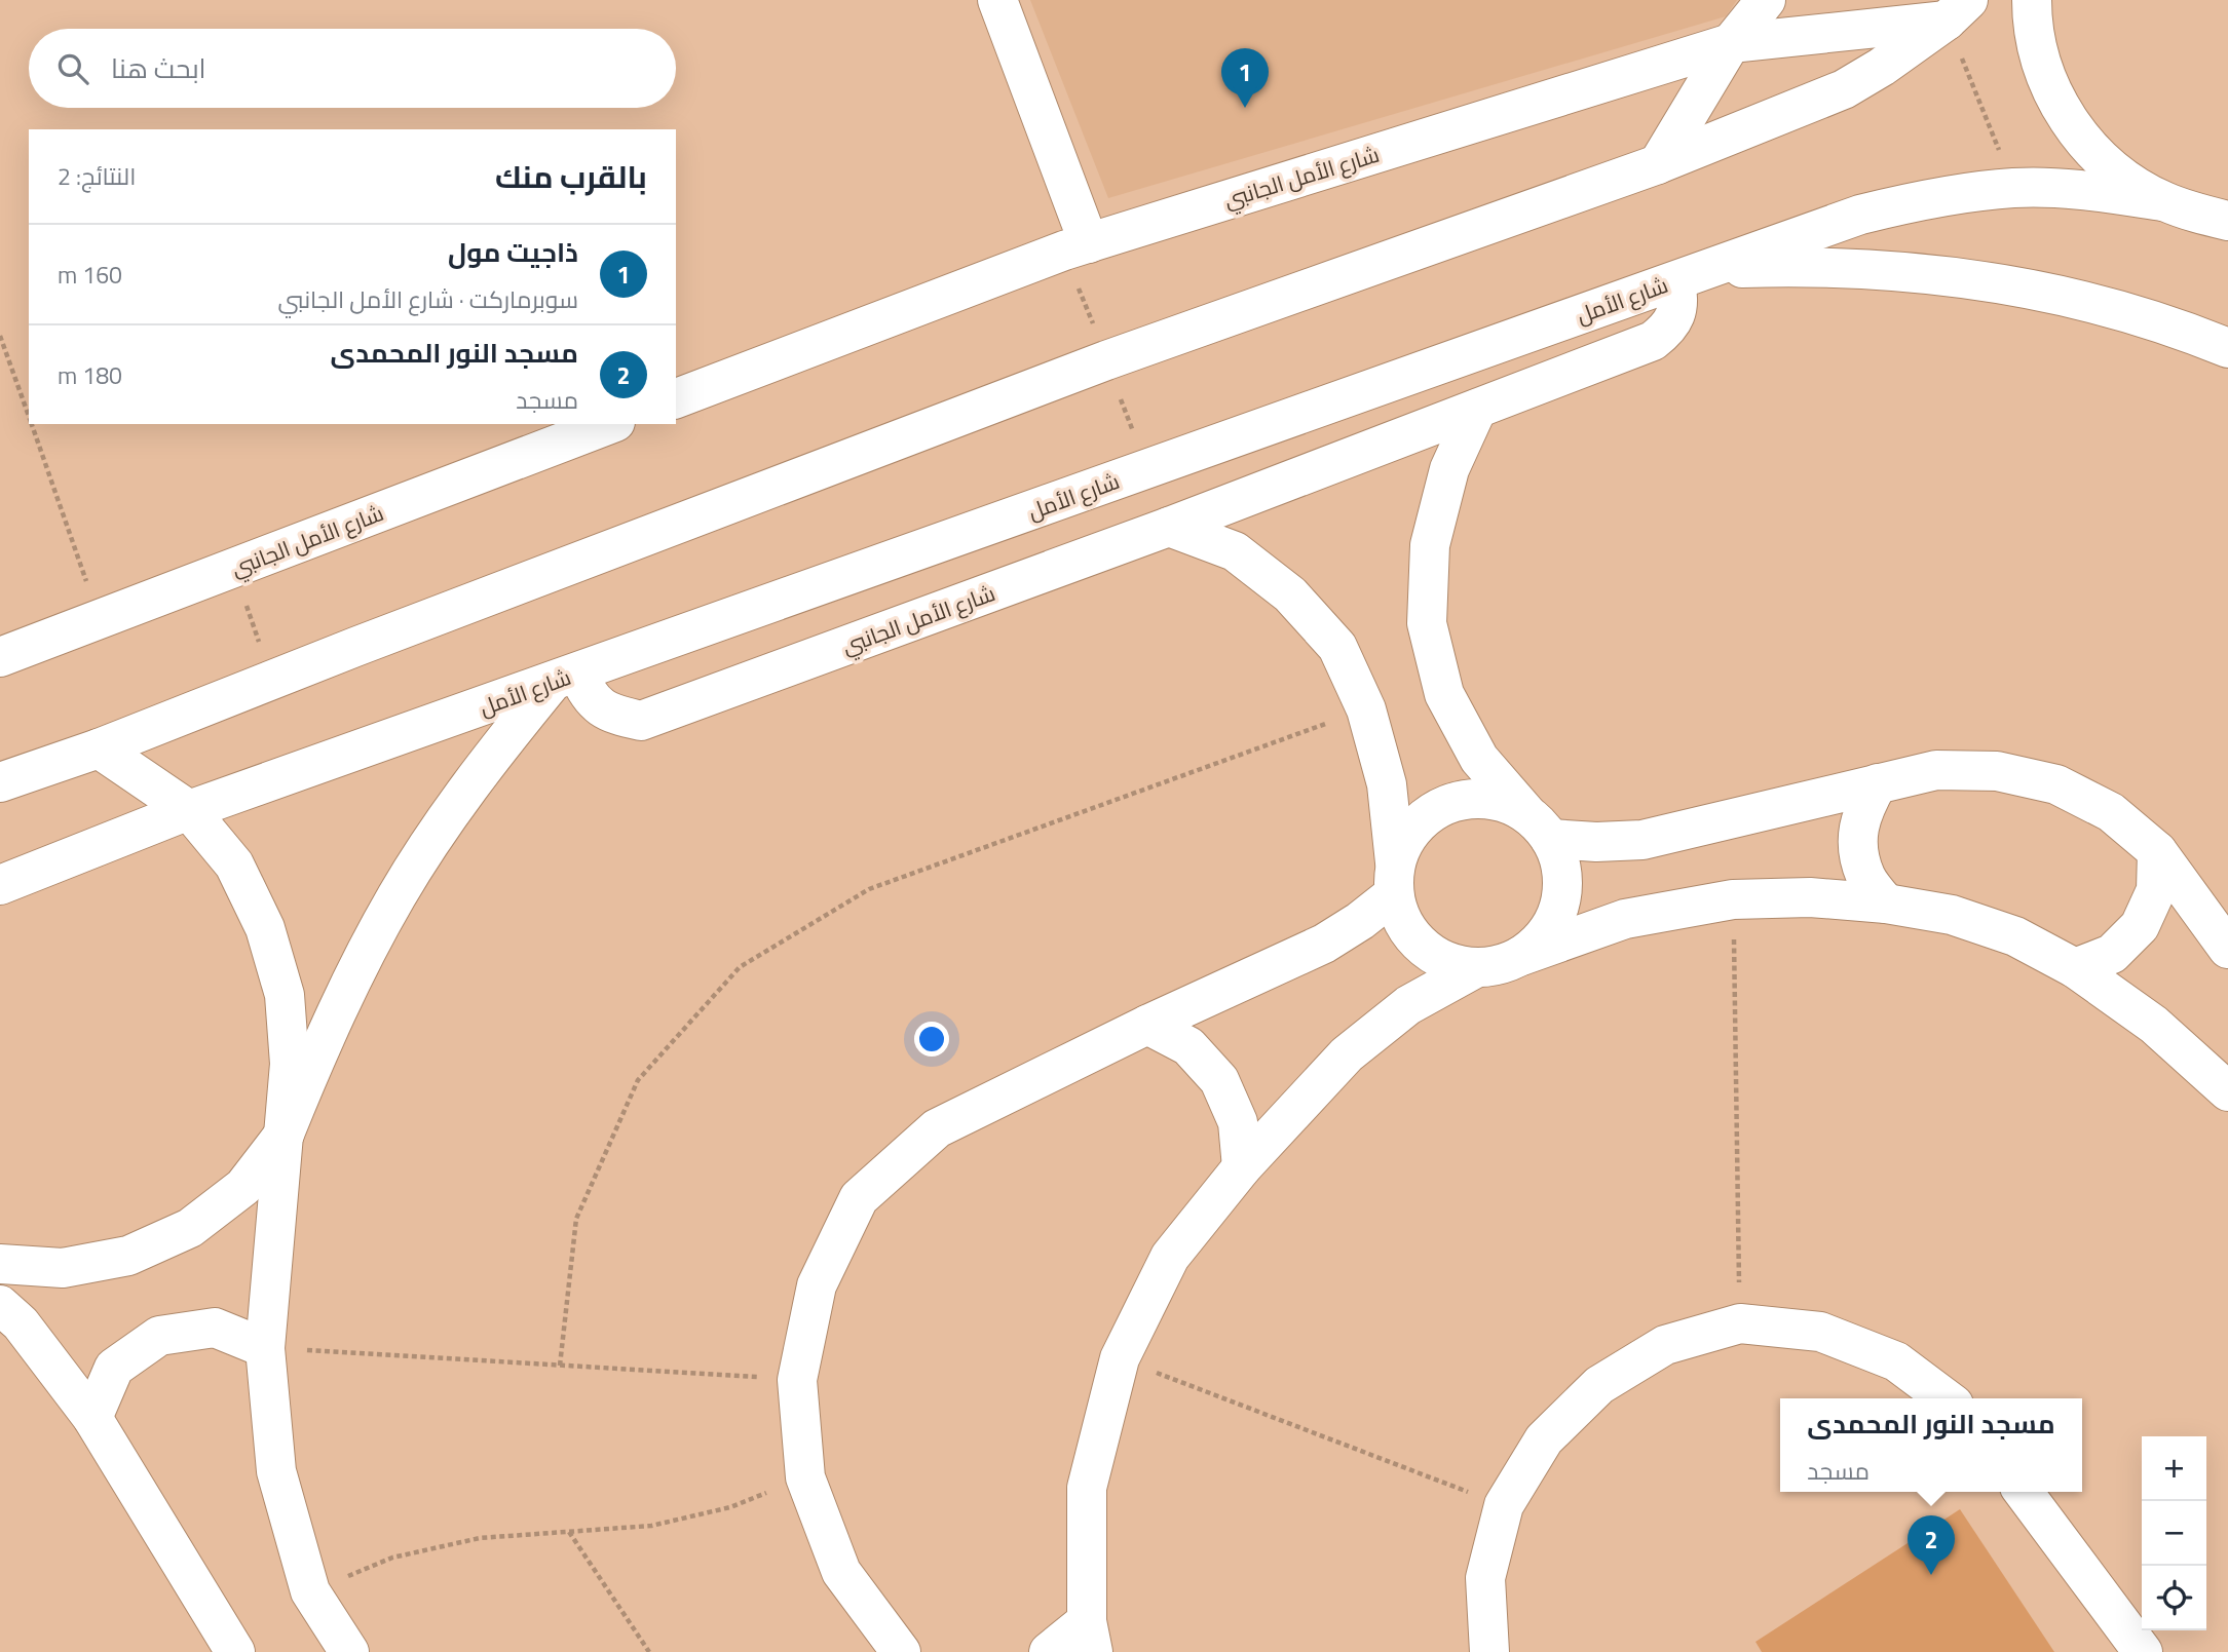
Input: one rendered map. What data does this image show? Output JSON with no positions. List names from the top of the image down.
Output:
{
  "streets": {
    "street": ["شارع الأمل الجانبي", "شارع الأمل"]
  },
  "crossings": [
    ["شارع الأمل الجانبي", "شارع الأمل"]
  ],
  "page": {
    "search": "ابحث هنا",
    "pins": ["1", "2"],
    "heading": ["بالقرب منك", "النتائج: 2"],
    "list": [
      {
        "mark": "1",
        "name": "ذاجيت مول",
        "note": "سوبرماركت · شارع الأمل الجانبي",
        "value": "160 m"
      },
      {
        "mark": "2",
        "name": "مسجد النور المحمدى",
        "note": "مسجد",
        "value": "180 m"
      }
    ],
    "popup": ["مسجد النور المحمدى", "مسجد"],
    "map_buttons": ["+", "−"]
  }
}
